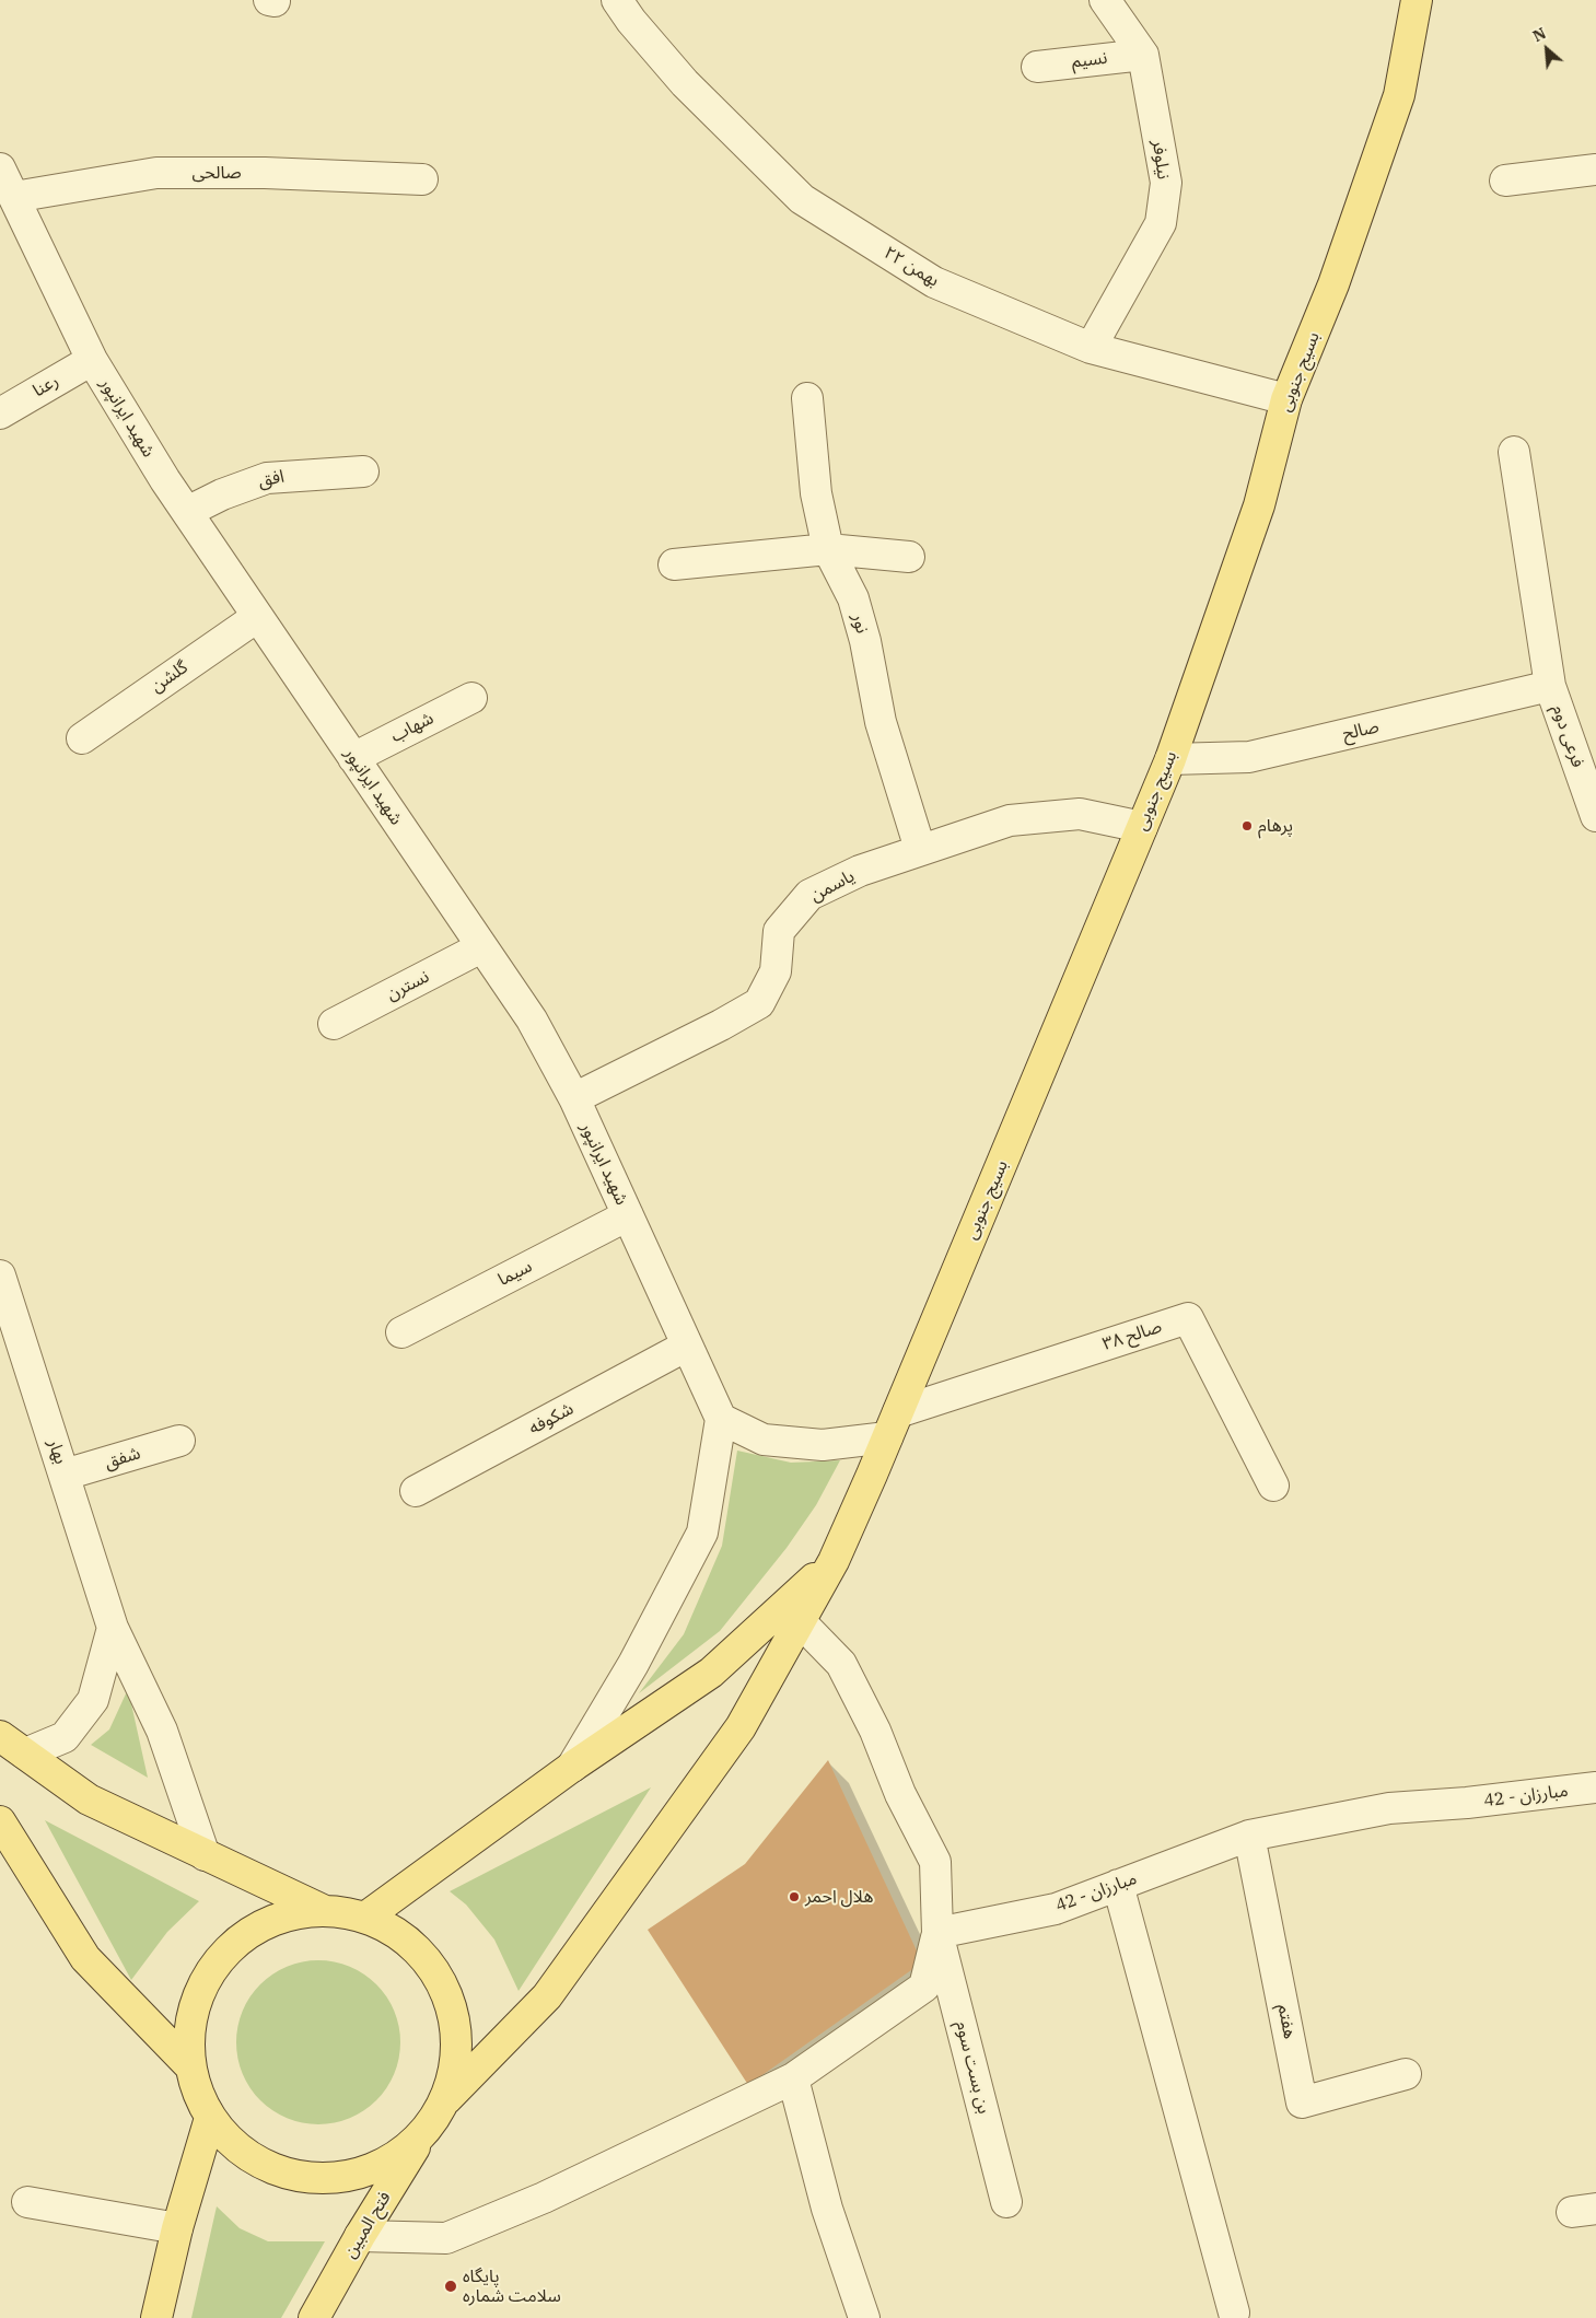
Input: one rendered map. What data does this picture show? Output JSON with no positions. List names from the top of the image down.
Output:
{
  "streets": {
    "main road": ["بسیج جنوبی", "فتح المبین"],
    "street": [
      "نسیم",
      "نیلوفر",
      "صالحی",
      "۲۲ بهمن",
      "رعنا",
      "شهید ایرانپور",
      "افق",
      "نور",
      "گلشن",
      "شهاب",
      "صالح",
      "فرعی دوم",
      "یاسمن",
      "نسترن",
      "سیما",
      "صالح ۳۸",
      "شکوفه",
      "بهار",
      "شفق",
      "مبارزان - 42",
      "هفتم",
      "بن بست سوم"
    ]
  },
  "crossings": [
    ["نسیم", "نیلوفر"],
    ["نیلوفر", "۲۲ بهمن"],
    ["صالحی", "شهید ایرانپور"],
    ["۲۲ بهمن", "بسیج جنوبی"],
    ["بسیج جنوبی", "صالح"],
    ["بسیج جنوبی", "یاسمن"],
    ["بسیج جنوبی", "صالح ۳۸"],
    ["بسیج جنوبی", "فتح المبین"],
    ["رعنا", "شهید ایرانپور"],
    ["شهید ایرانپور", "افق"],
    ["شهید ایرانپور", "گلشن"],
    ["شهید ایرانپور", "شهاب"],
    ["شهید ایرانپور", "یاسمن"],
    ["شهید ایرانپور", "نسترن"],
    ["شهید ایرانپور", "سیما"],
    ["شهید ایرانپور", "شکوفه"],
    ["نور", "یاسمن"],
    ["صالح", "فرعی دوم"],
    ["بهار", "شفق"],
    ["مبارزان - 42", "هفتم"],
    ["مبارزان - 42", "بن بست سوم"]
  ],
  "places": ["پرهام", "هلال احمر", "پایگاه سلامت شماره"],
  "north": "top left"
}
